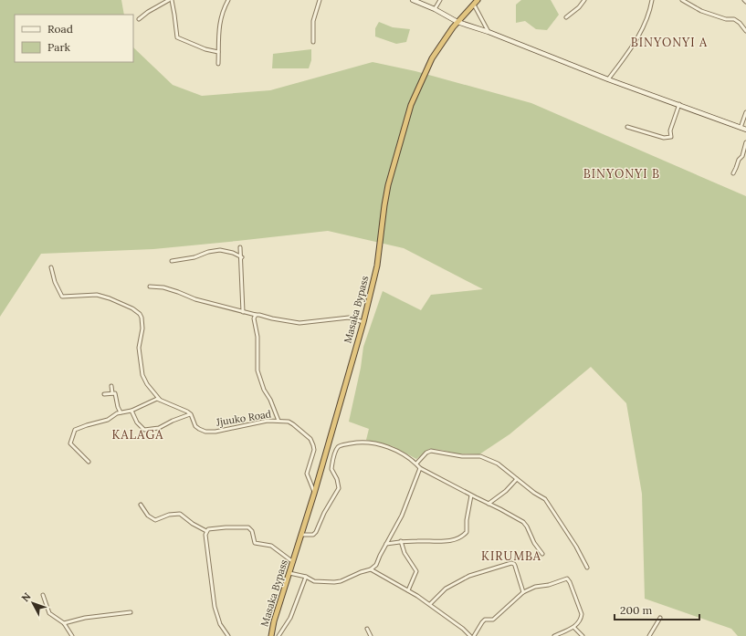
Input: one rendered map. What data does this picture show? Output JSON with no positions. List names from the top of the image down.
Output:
{
  "streets": {
    "highway": ["Masaka Bypass"],
    "street": ["Jjuuko Road"]
  },
  "crossings": [
    ["Masaka Bypass", "Jjuuko Road"]
  ],
  "districts": [
    "BINYONYI A",
    "BINYONYI B",
    "KALAGA",
    "KIRUMBA"
  ],
  "legend": ["Road", "Park"],
  "scale_bar": "200 m",
  "north": "top left"
}
